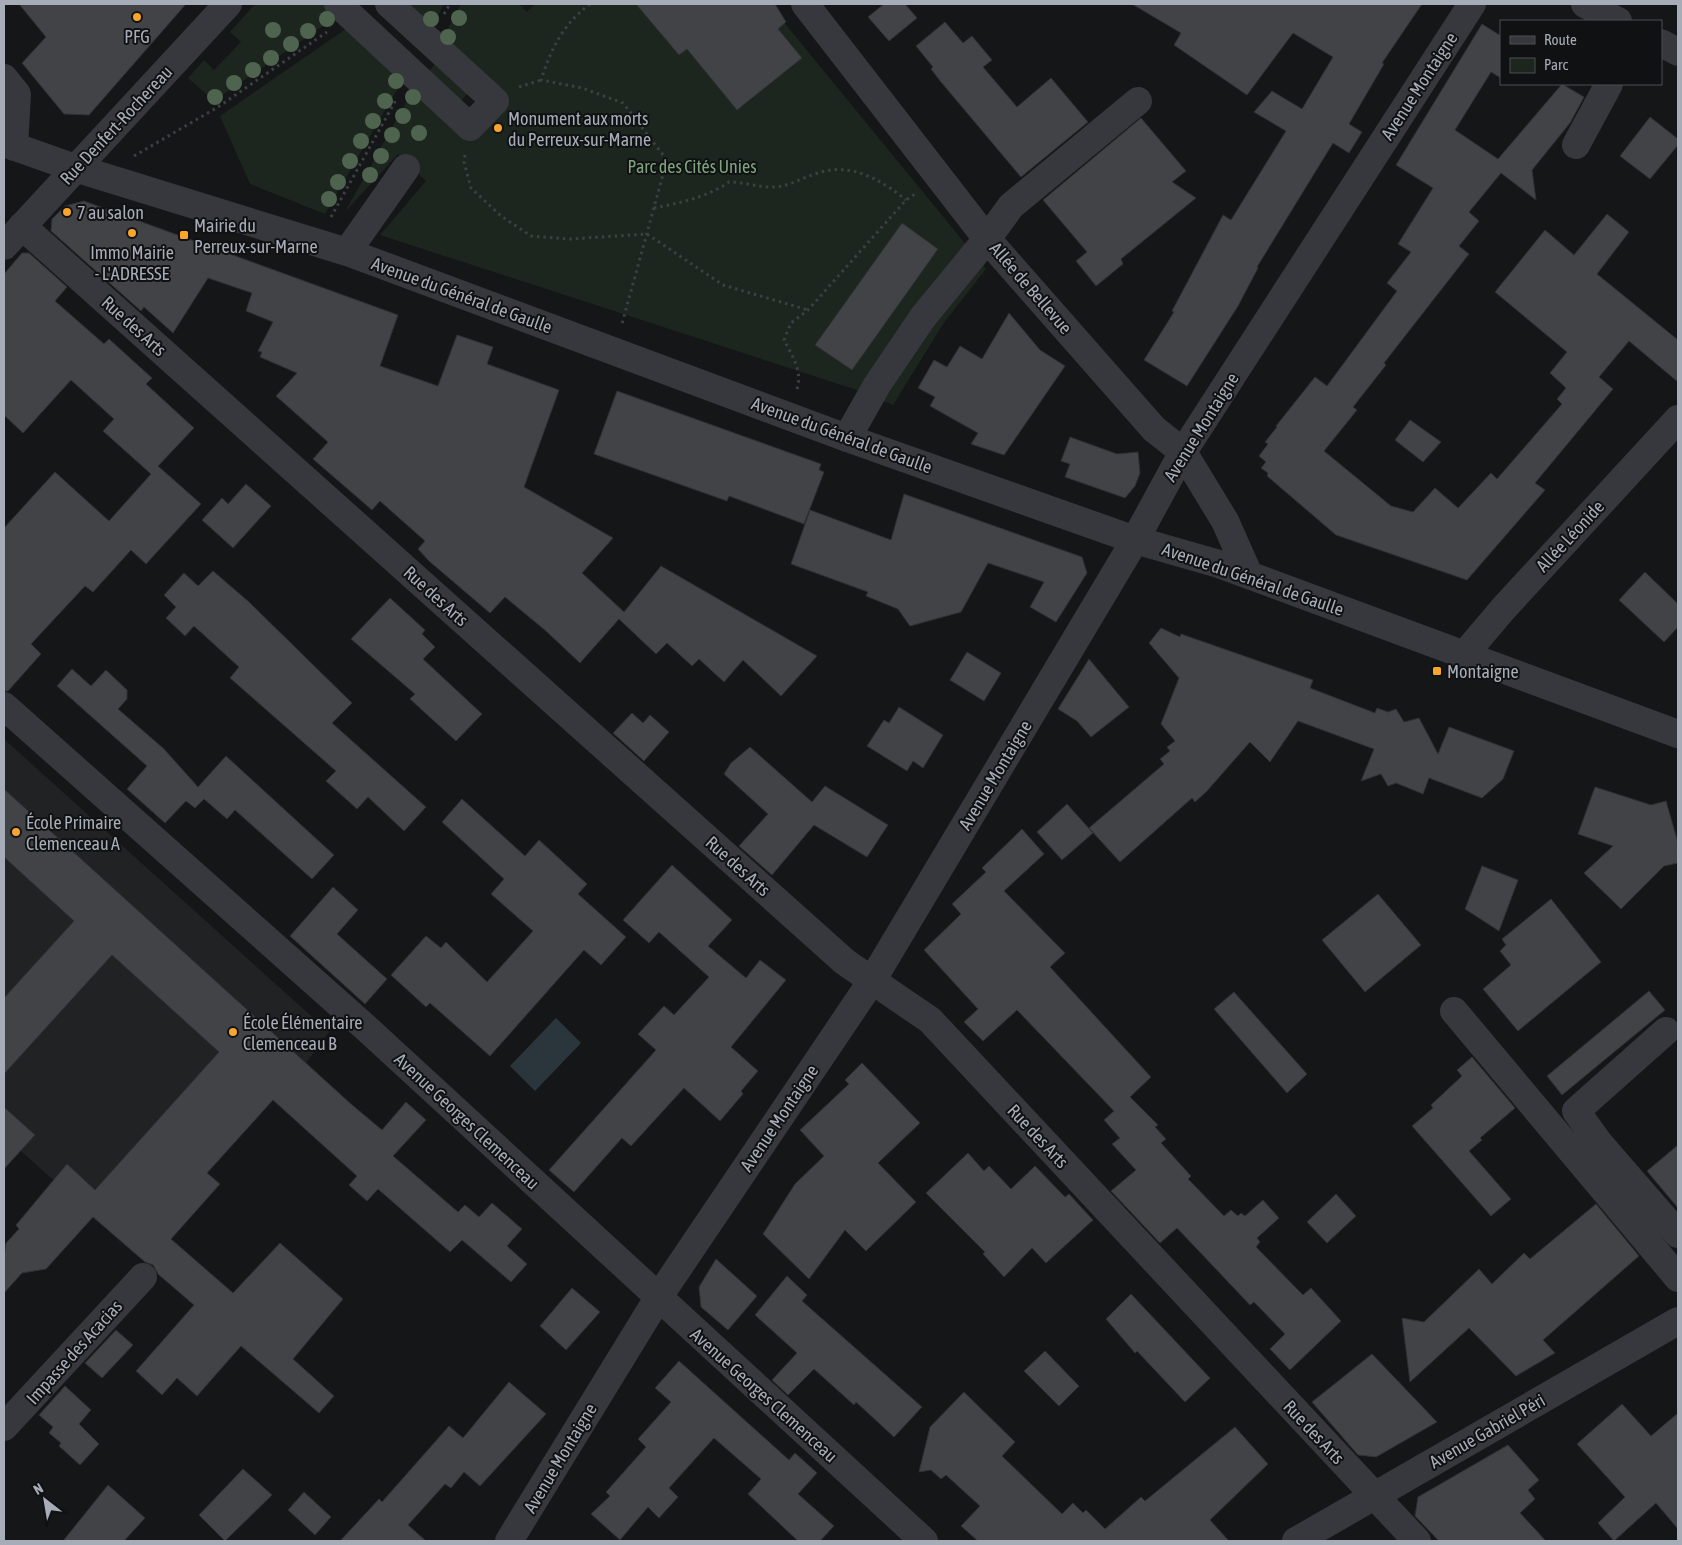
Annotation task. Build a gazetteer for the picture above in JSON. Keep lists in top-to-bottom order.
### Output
{
  "streets": {
    "street": [
      "Avenue Montaigne",
      "Rue Denfert-Rochereau",
      "Allée de Bellevue",
      "Avenue du Général de Gaulle",
      "Rue des Arts",
      "Allée Léonide",
      "Avenue Georges Clemenceau",
      "Impasse des Acacias",
      "Avenue Gabriel Péri"
    ]
  },
  "crossings": [
    ["Avenue Montaigne", "Allée de Bellevue"],
    ["Avenue Montaigne", "Avenue du Général de Gaulle"],
    ["Avenue Montaigne", "Rue des Arts"],
    ["Avenue Montaigne", "Avenue Georges Clemenceau"],
    ["Rue Denfert-Rochereau", "Avenue du Général de Gaulle"],
    ["Rue Denfert-Rochereau", "Rue des Arts"],
    ["Allée de Bellevue", "Avenue du Général de Gaulle"],
    ["Avenue du Général de Gaulle", "Allée Léonide"],
    ["Rue des Arts", "Avenue Gabriel Péri"]
  ],
  "parks": ["Parc des Cités Unies"],
  "places": {
    "other": [
      "PFG",
      "Monument aux morts du Perreux-sur-Marne",
      "7 au salon",
      "Immo Mairie - L'ADRESSE",
      "École Primaire Clemenceau A",
      "École Élémentaire Clemenceau B"
    ],
    "transit": ["Mairie du Perreux-sur-Marne", "Montaigne"]
  },
  "legend": ["Route", "Parc"],
  "north": "top left"
}
